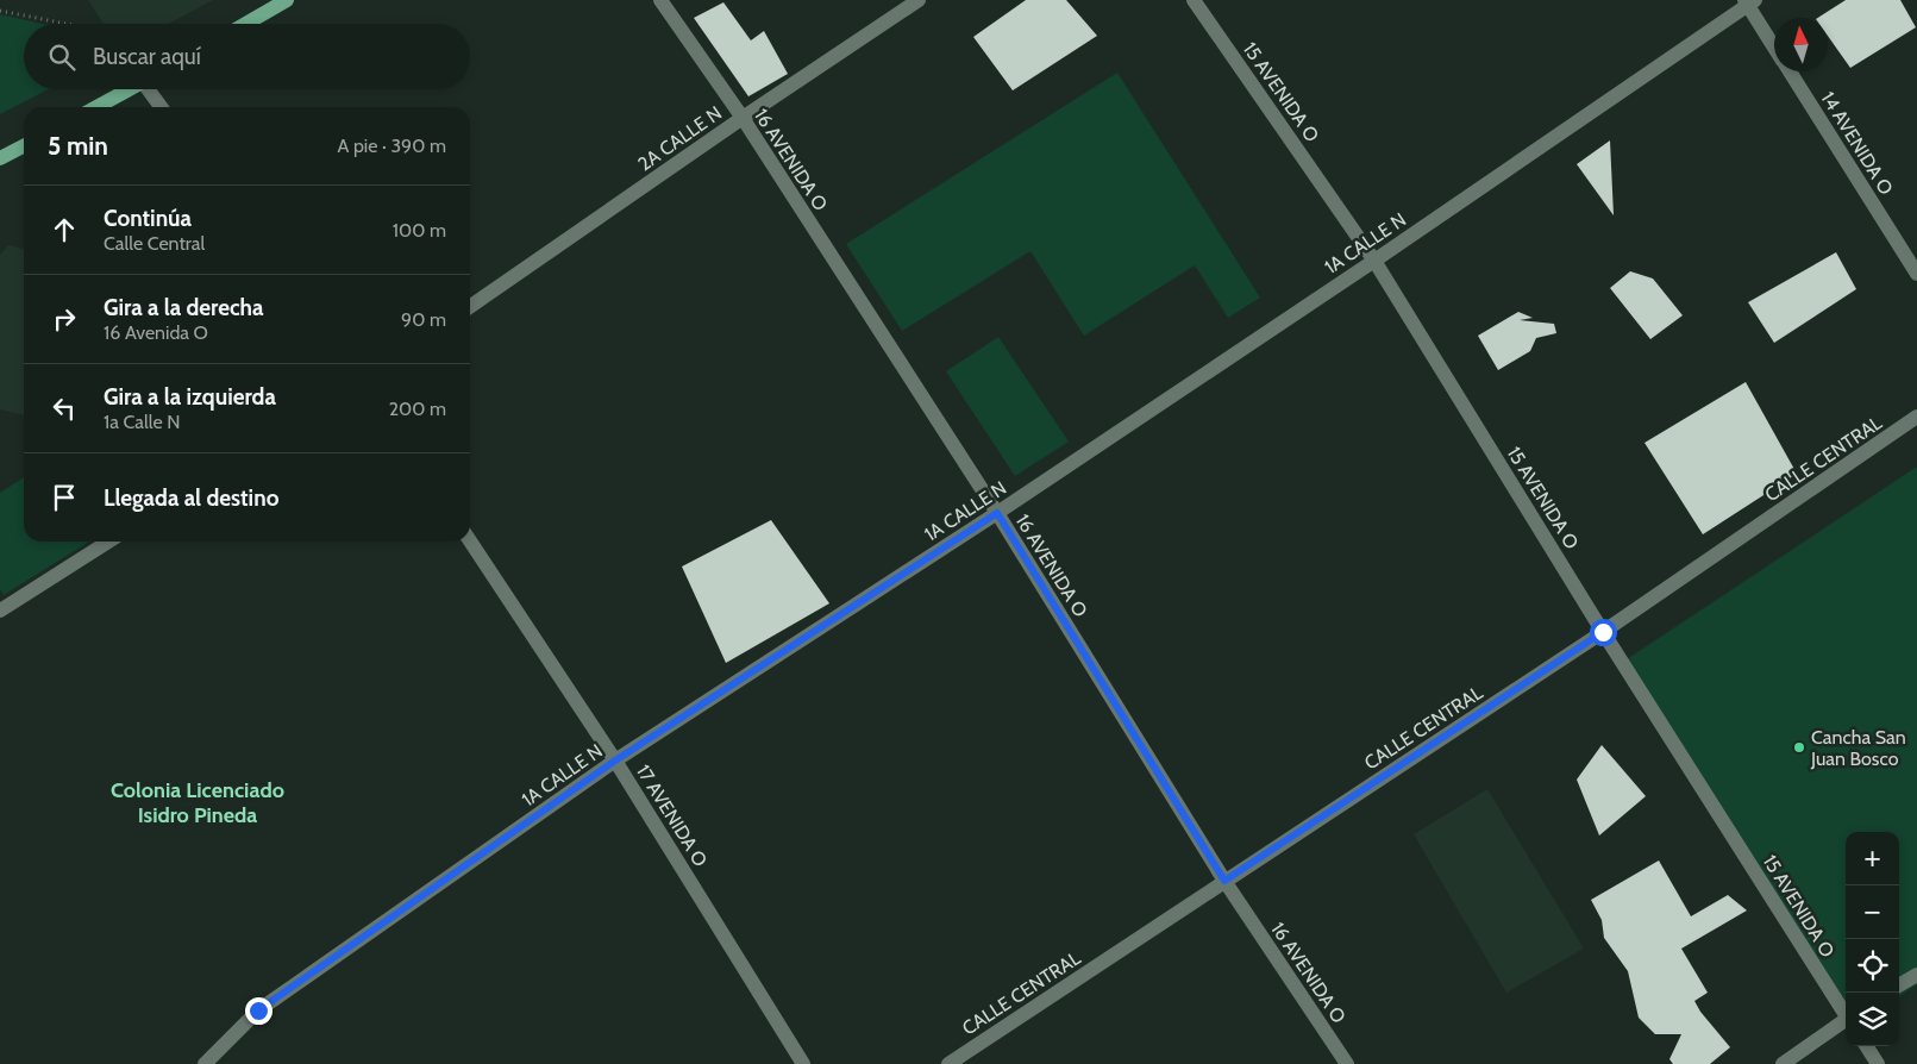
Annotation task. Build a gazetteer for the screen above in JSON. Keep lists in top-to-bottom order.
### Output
{
  "streets": {
    "street": [
      "15 AVENIDA O",
      "2A CALLE N",
      "14 AVENIDA O",
      "16 AVENIDA O",
      "1A CALLE N",
      "CALLE CENTRAL",
      "17 AVENIDA O"
    ]
  },
  "crossings": [
    ["15 AVENIDA O", "1A CALLE N"],
    ["15 AVENIDA O", "CALLE CENTRAL"],
    ["2A CALLE N", "16 AVENIDA O"],
    ["14 AVENIDA O", "1A CALLE N"],
    ["16 AVENIDA O", "1A CALLE N"],
    ["16 AVENIDA O", "CALLE CENTRAL"],
    ["1A CALLE N", "17 AVENIDA O"]
  ],
  "districts": ["Colonia Licenciado Isidro Pineda"],
  "places": ["Cancha San Juan Bosco"],
  "north": "top",
  "page": {
    "search": "Buscar aquí",
    "heading": ["5 min", "A pie · 390 m"],
    "list": [
      ["Continúa", "Calle Central", "100 m"],
      ["Gira a la derecha", "16 Avenida O", "90 m"],
      ["Gira a la izquierda", "1a Calle N", "200 m"],
      "Llegada al destino"
    ],
    "map_buttons": ["+", "−"]
  }
}
